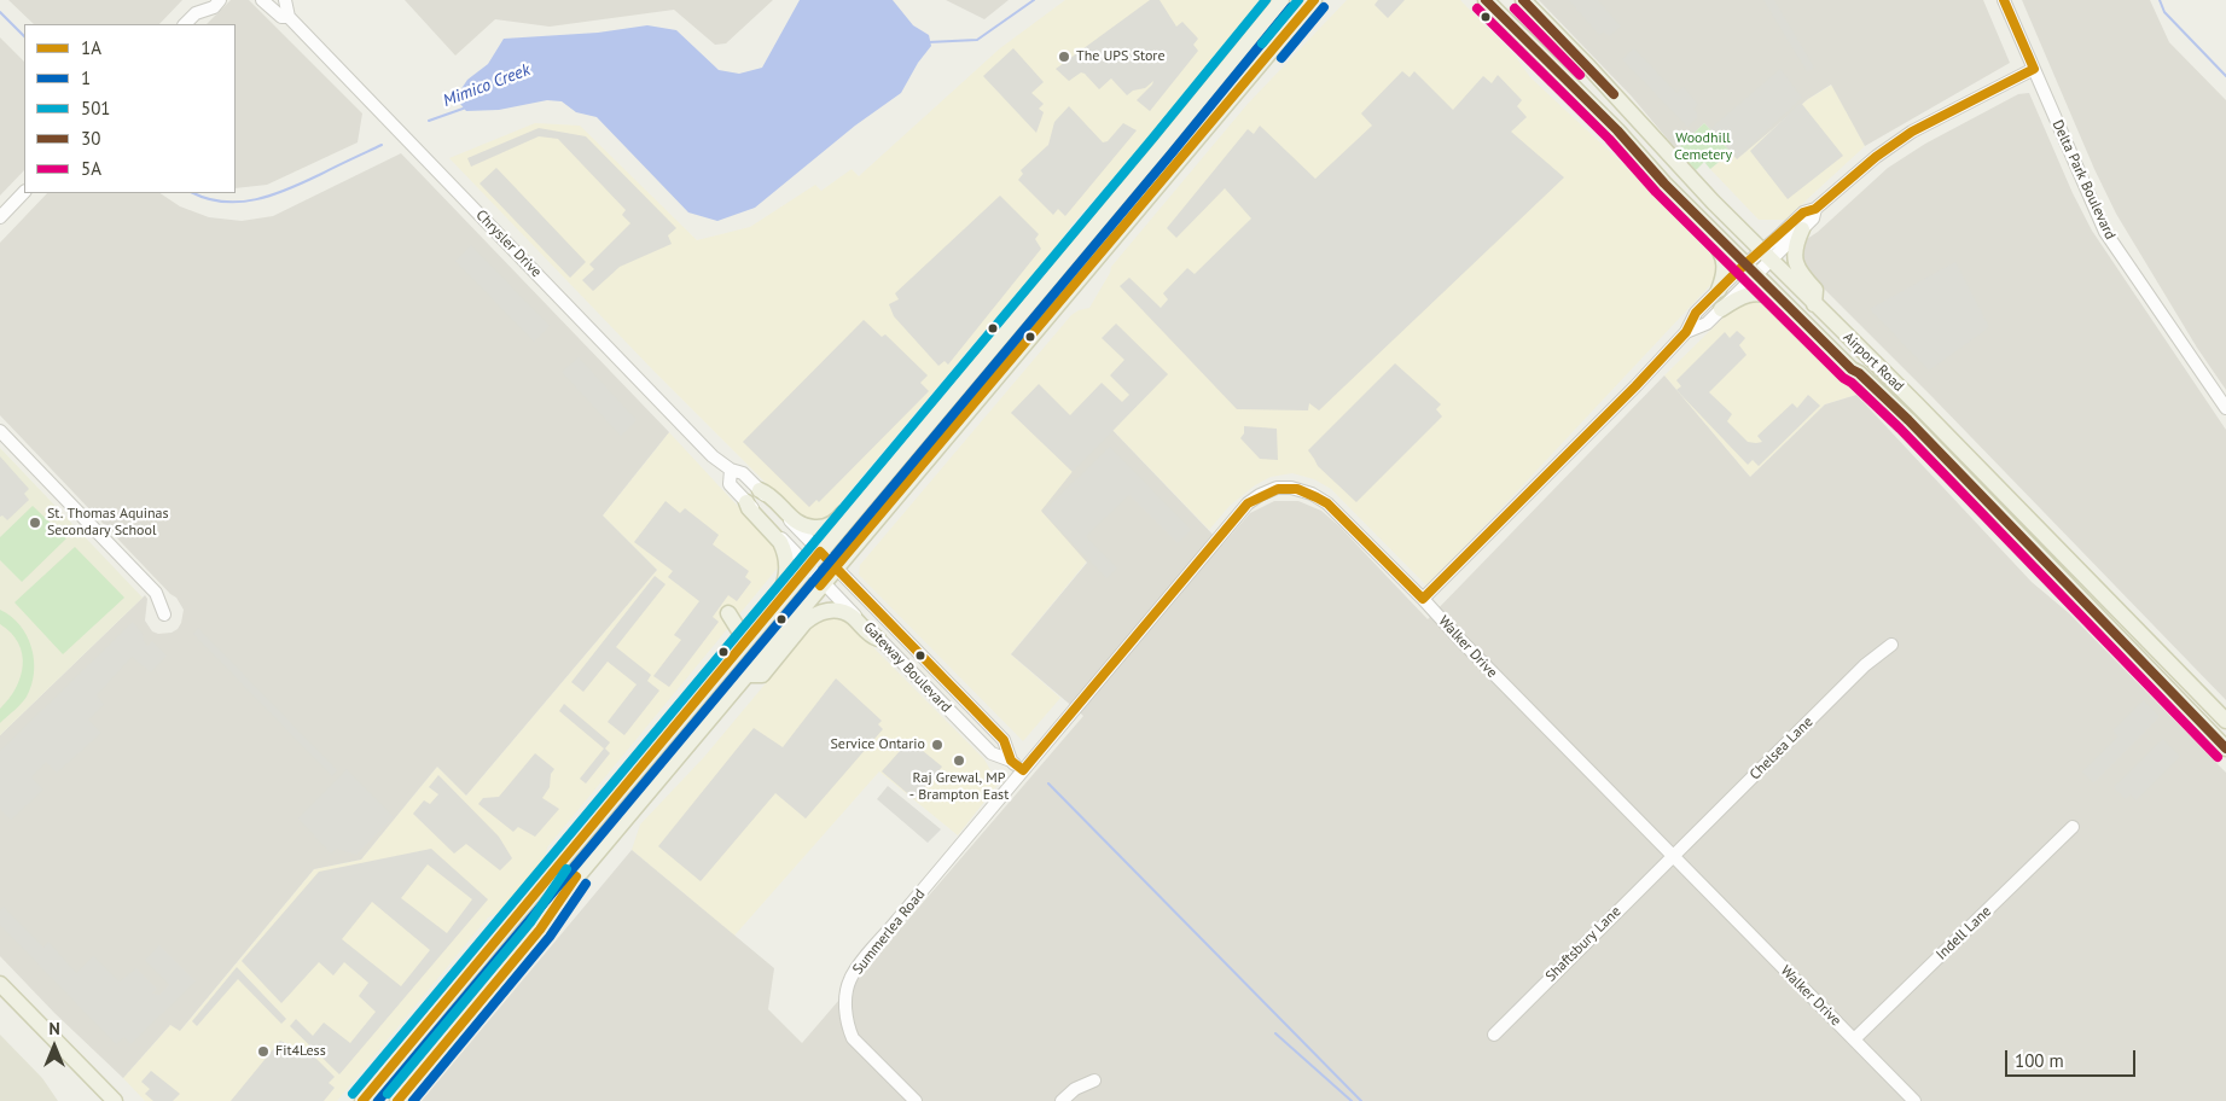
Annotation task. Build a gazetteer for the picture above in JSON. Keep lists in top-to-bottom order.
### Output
{
  "streets": {
    "main road": ["Airport Road"],
    "street": [
      "Delta Park Boulevard",
      "Chrysler Drive",
      "Walker Drive",
      "Gateway Boulevard",
      "Chelsea Lane",
      "Summerlea Road",
      "Indell Lane",
      "Shaftsbury Lane"
    ]
  },
  "crossings": [
    ["Chrysler Drive", "Gateway Boulevard"],
    ["Walker Drive", "Gateway Boulevard"],
    ["Walker Drive", "Chelsea Lane"],
    ["Walker Drive", "Summerlea Road"],
    ["Walker Drive", "Indell Lane"],
    ["Walker Drive", "Shaftsbury Lane"],
    ["Gateway Boulevard", "Summerlea Road"],
    ["Chelsea Lane", "Shaftsbury Lane"]
  ],
  "water": ["Mimico Creek"],
  "parks": ["Woodhill Cemetery"],
  "places": [
    "The UPS Store",
    "St. Thomas Aquinas Secondary School",
    "Service Ontario",
    "Raj Grewal, MP - Brampton East",
    "Fit4Less"
  ],
  "lines": [
    "transit line 1A",
    "transit line 501",
    "transit line 30",
    "transit line 1",
    "transit line 5A"
  ],
  "legend": [
    "1A",
    "1",
    "501",
    "30",
    "5A"
  ],
  "scale_bar": "100 m",
  "north": "top"
}
